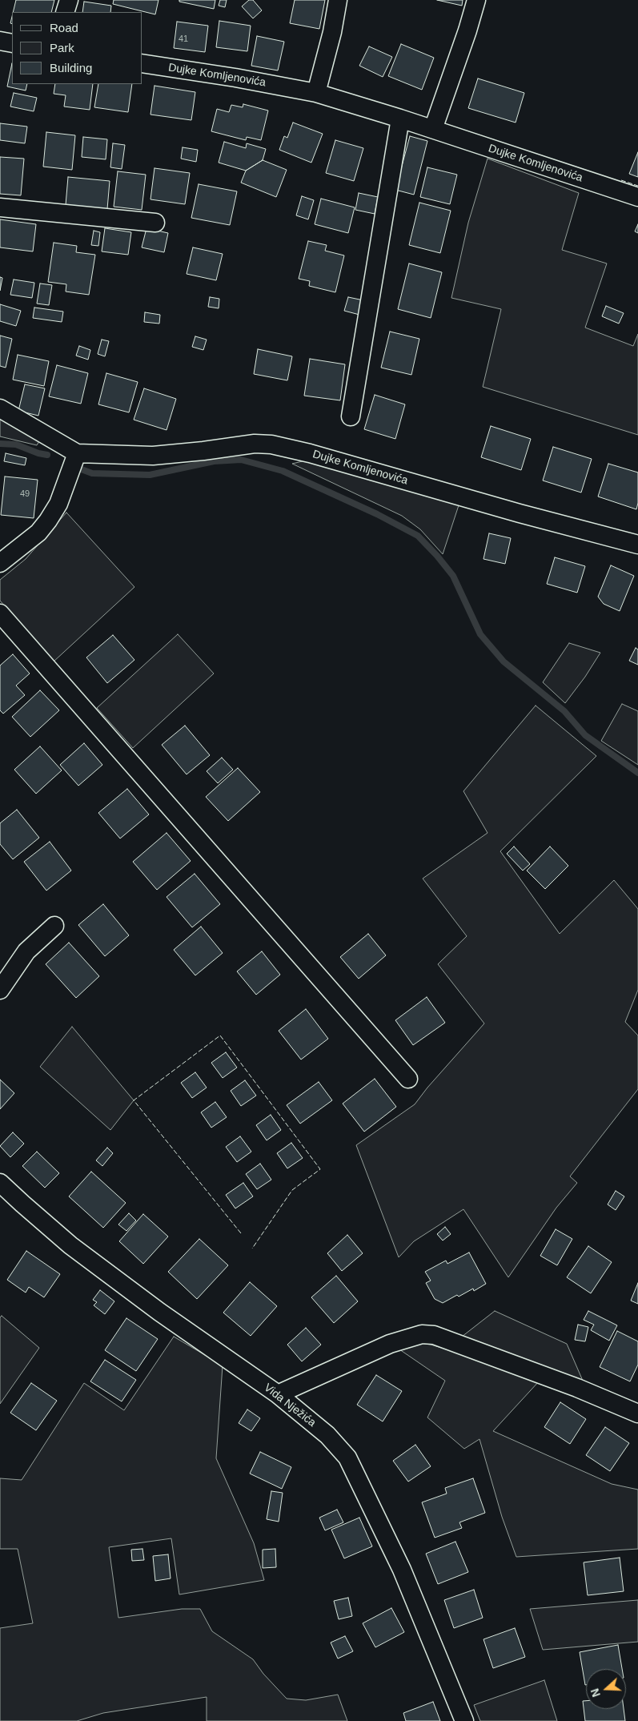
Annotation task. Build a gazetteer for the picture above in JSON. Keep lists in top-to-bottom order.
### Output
{
  "streets": {
    "street": ["Dujke Komljenovića", "Vida Nježića"]
  },
  "house_numbers": ["41", "49"],
  "legend": ["Road", "Park", "Building"],
  "north": "left"
}
